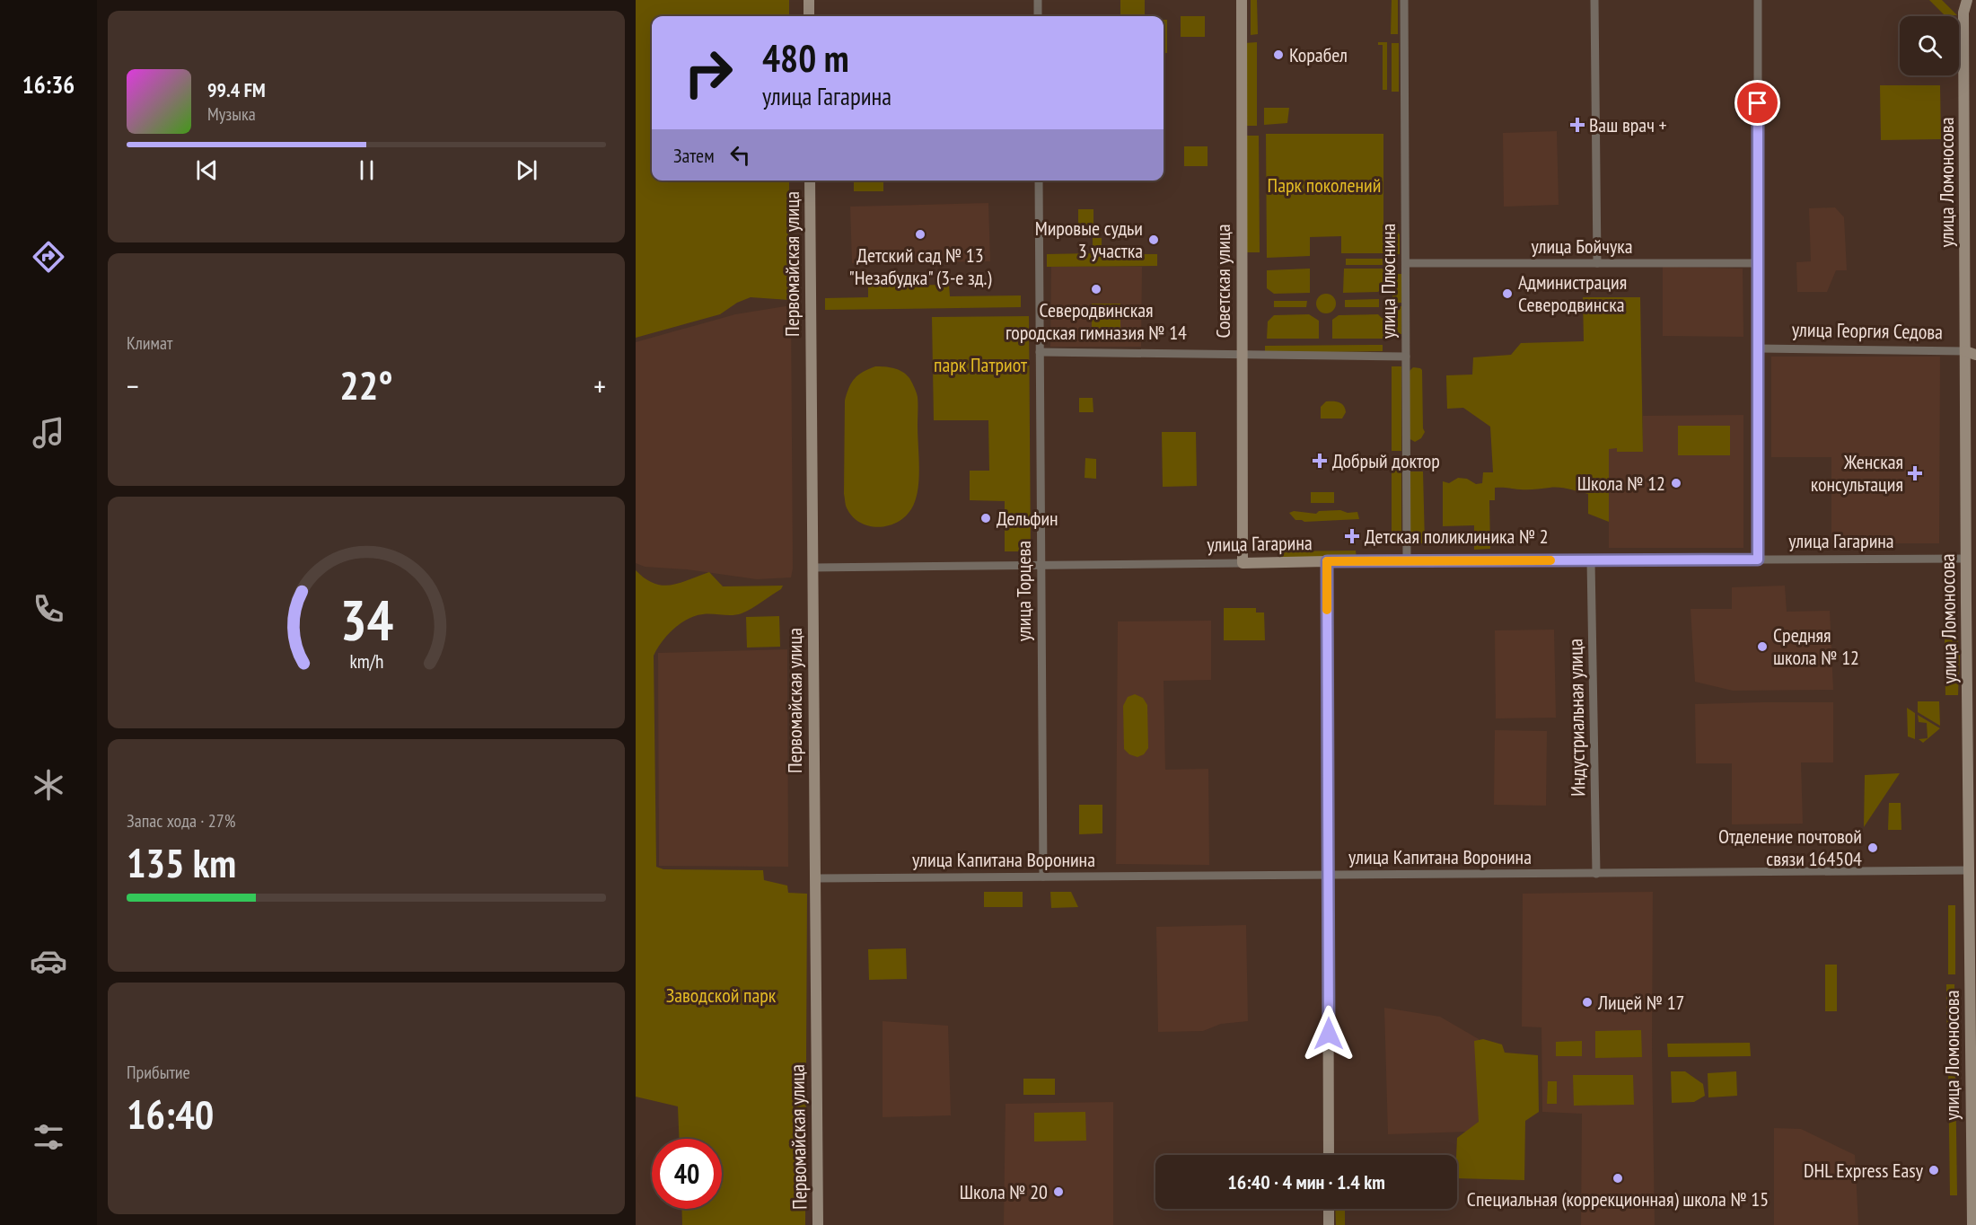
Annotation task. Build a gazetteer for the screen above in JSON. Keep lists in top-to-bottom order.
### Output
{
  "streets": {
    "street": [
      "улица Ломоносова",
      "улица Бойчука",
      "Первомайская улица",
      "Советская улица",
      "улица Плюснина",
      "улица Георгия Седова",
      "улица Гагарина",
      "улица Торцева",
      "Индустриальная улица",
      "улица Капитана Воронина"
    ]
  },
  "crossings": [
    ["улица Ломоносова", "улица Георгия Седова"],
    ["улица Ломоносова", "улица Гагарина"],
    ["улица Ломоносова", "улица Капитана Воронина"],
    ["улица Бойчука", "улица Плюснина"],
    ["Первомайская улица", "улица Гагарина"],
    ["Первомайская улица", "улица Капитана Воронина"],
    ["Советская улица", "улица Гагарина"],
    ["улица Плюснина", "улица Гагарина"],
    ["улица Гагарина", "улица Торцева"],
    ["улица Гагарина", "Индустриальная улица"],
    ["улица Торцева", "улица Капитана Воронина"],
    ["Индустриальная улица", "улица Капитана Воронина"]
  ],
  "parks": ["Парк поколений", "парк Патриот", "Заводской парк"],
  "places": {
    "other": [
      "Корабел",
      "Детский сад № 13 \"Незабудка\" (3-е зд.)",
      "Мировые судьи 3 участка",
      "Северодвинская городская гимназия № 14",
      "Администрация Северодвинска",
      "Школа № 12",
      "Дельфин",
      "Средняя школа № 12",
      "Отделение почтовой связи 164504",
      "Лицей № 17",
      "DHL Express Easy",
      "Специальная (коррекционная) школа № 15",
      "Школа № 20"
    ],
    "health": [
      "Ваш врач +",
      "Добрый доктор",
      "Женская консультация",
      "Детская поликлиника № 2"
    ]
  },
  "page": {
    "tabs": "16:36",
    "turn": ["480 m", "улица Гагарина"],
    "song": ["99.4 FM", "Музыка"],
    "then": "Затем",
    "tile": [
      "Климат",
      ["Запас хода · 27%", "135 km"],
      ["Прибытие", "16:40"]
    ],
    "heat": ["−", "22°", "+"],
    "limit": "40",
    "trip": "16:40 · 4 мин · 1.4 km",
    "gauge": ["34", "km/h"]
  }
}
